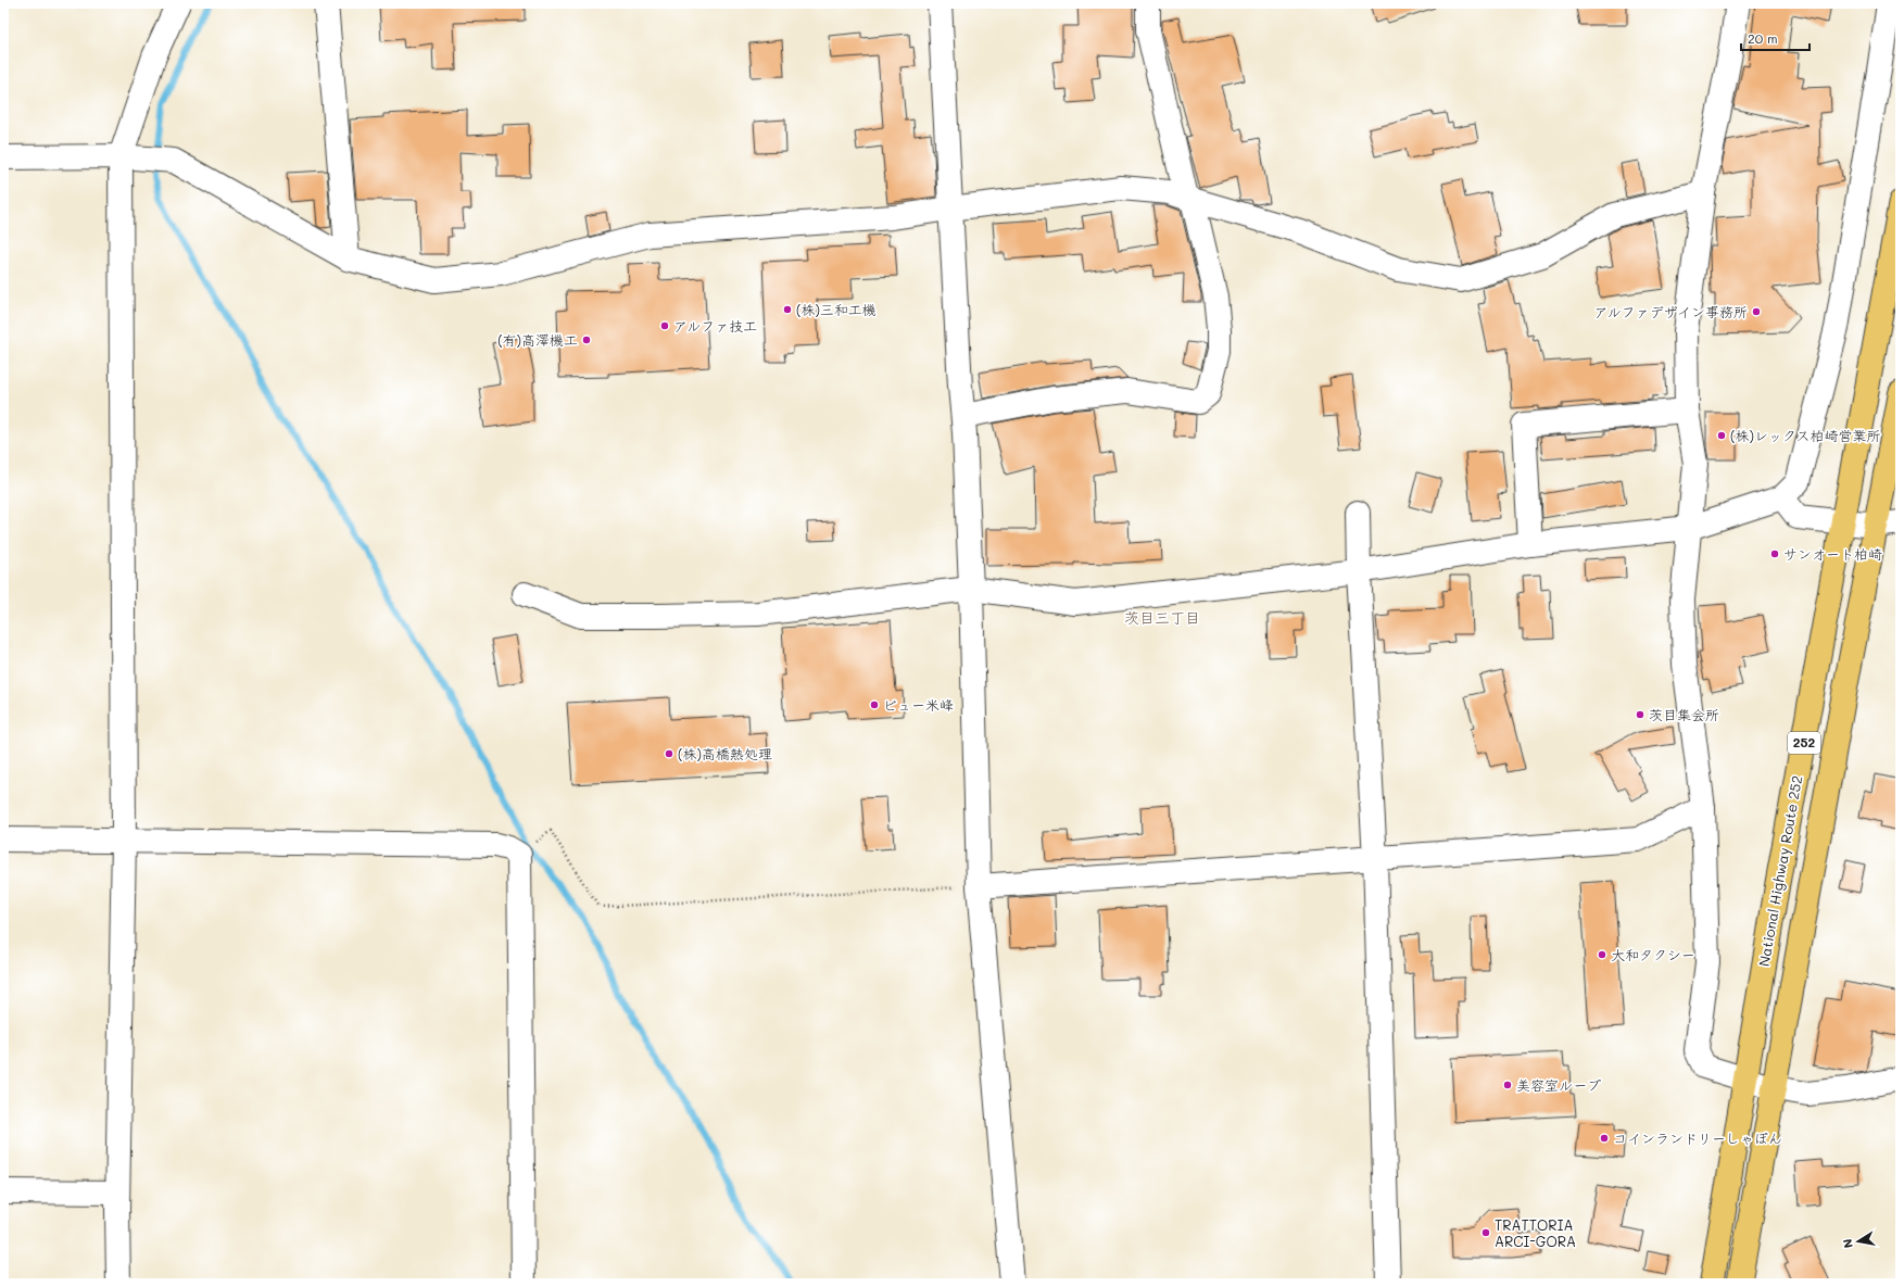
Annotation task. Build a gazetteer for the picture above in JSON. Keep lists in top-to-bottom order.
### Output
{
  "streets": {
    "highway": ["252", "National Highway Route 252"]
  },
  "districts": ["茨目三丁目"],
  "places": [
    "(株)三和工機",
    "アルファデザイン事務所",
    "アルファ技工",
    "(有)高澤機工",
    "(株)レックス柏崎営業所",
    "サンオート柏崎",
    "ビュー米峰",
    "茨目集会所",
    "(株)高橋熱処理",
    "大和タクシー",
    "美容室ループ",
    "コインランドリーしゃぼん",
    "TRATTORIA ARCI-GORA"
  ],
  "scale_bar": "20 m",
  "north": "left"
}
